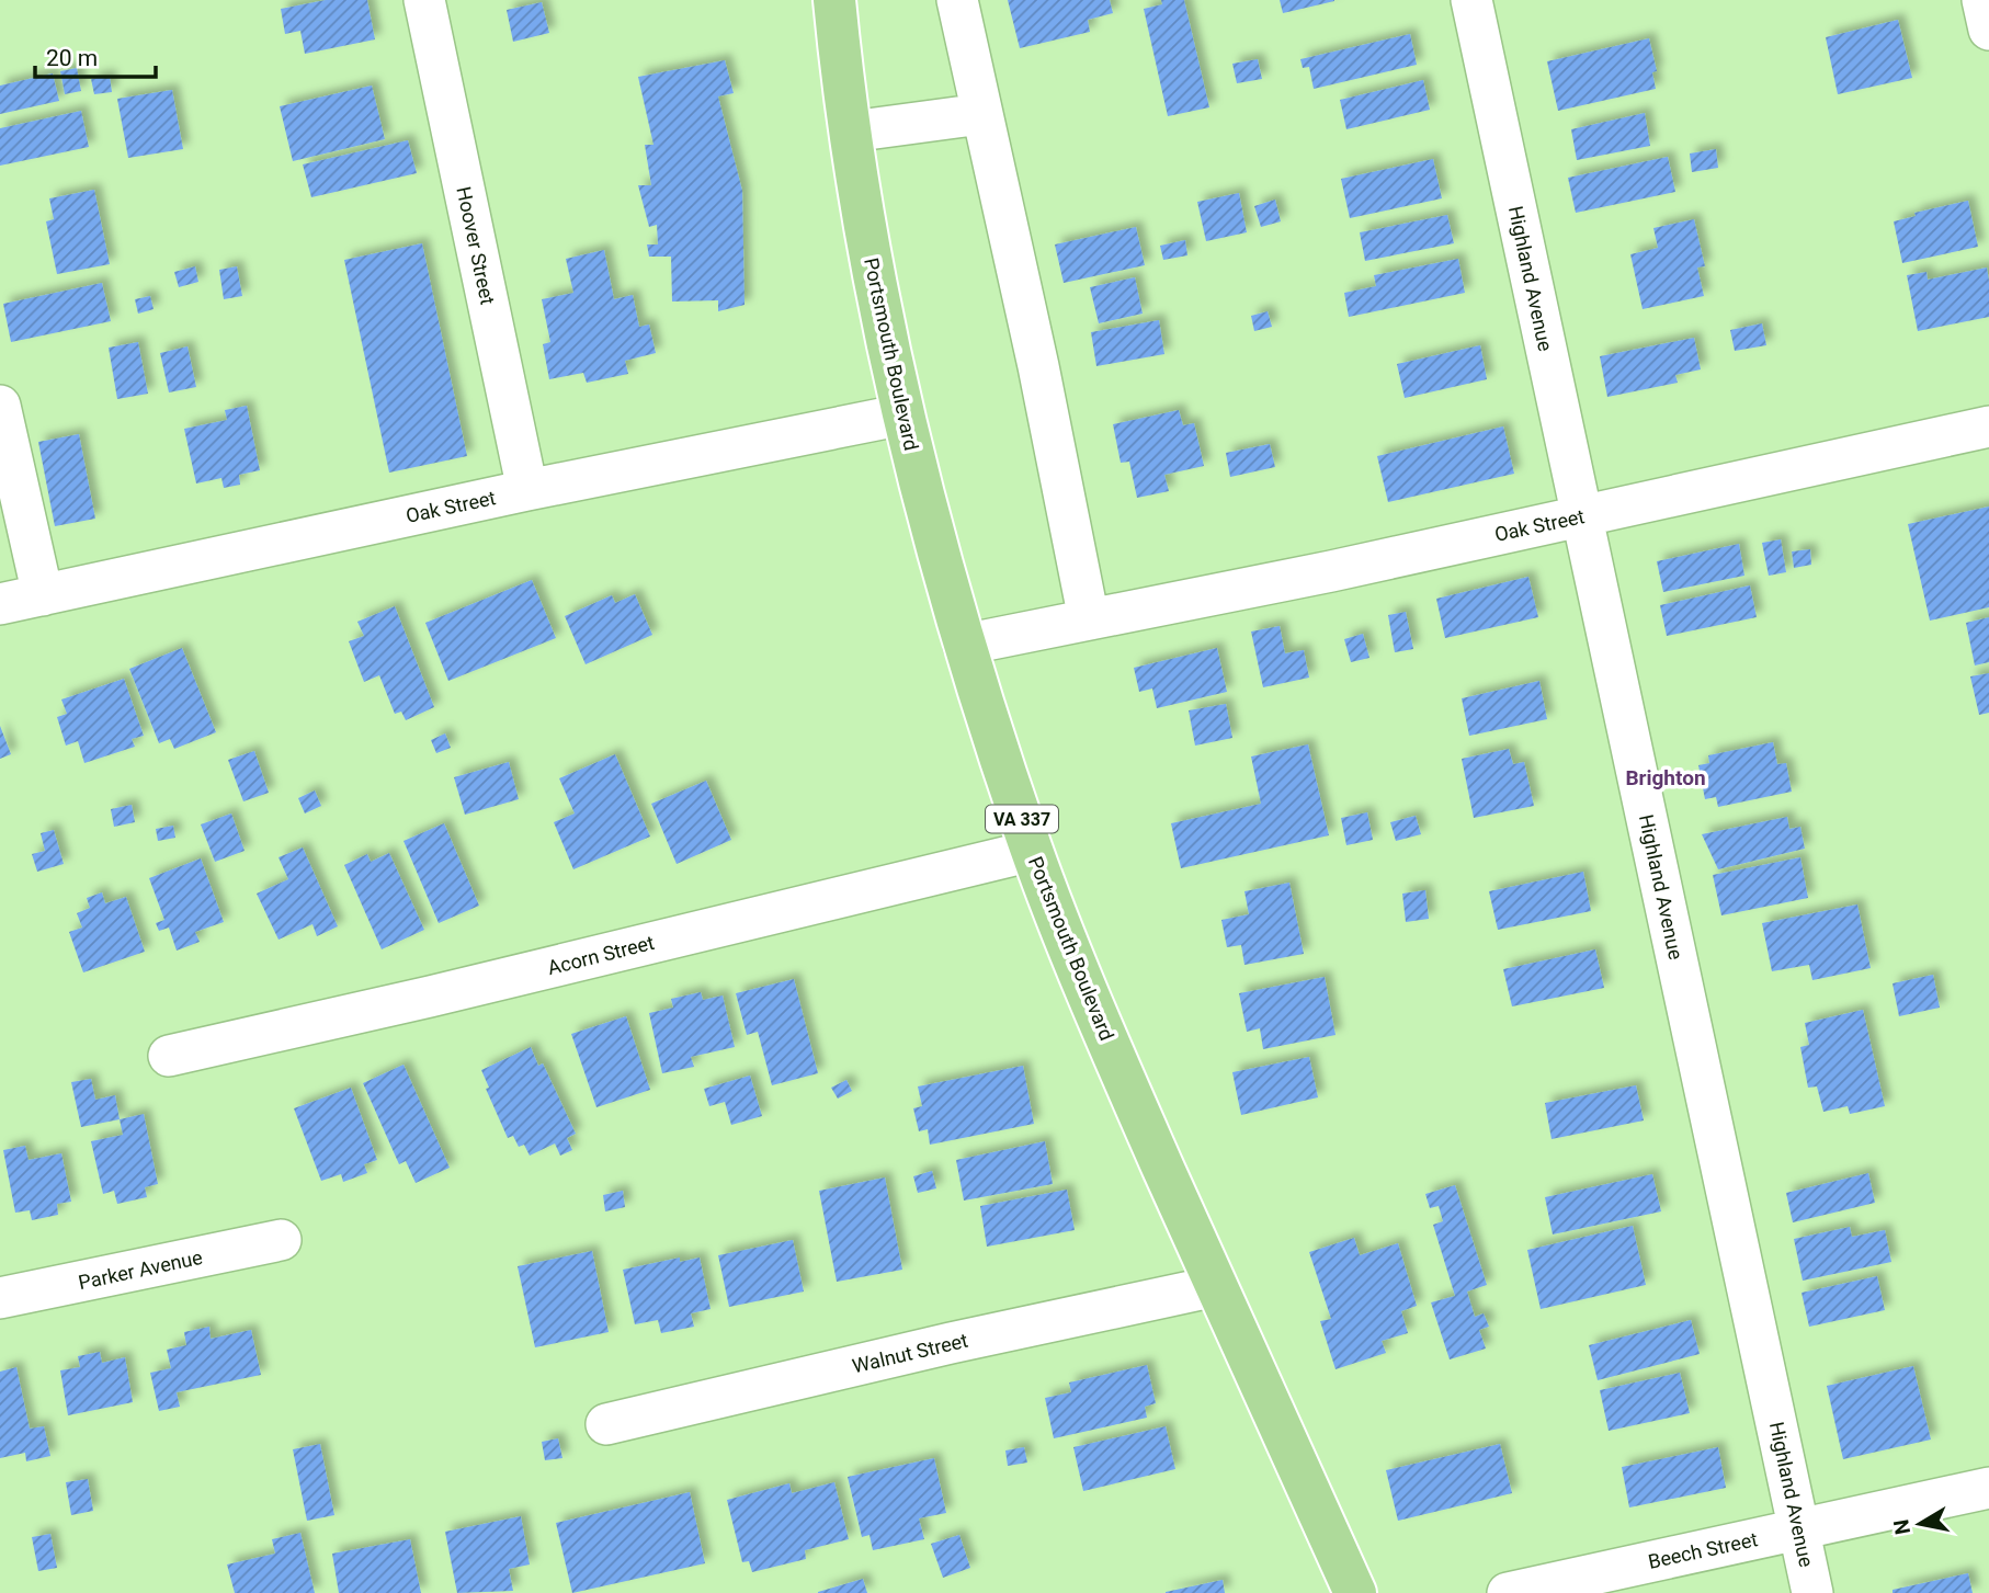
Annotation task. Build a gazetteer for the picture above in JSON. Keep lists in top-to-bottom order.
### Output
{
  "streets": {
    "main road": ["Portsmouth Boulevard", "VA 337"],
    "street": [
      "Hoover Street",
      "Highland Avenue",
      "Oak Street",
      "Acorn Street",
      "Parker Avenue",
      "Walnut Street",
      "Beech Street"
    ]
  },
  "crossings": [
    ["Hoover Street", "Oak Street"],
    ["Highland Avenue", "Oak Street"],
    ["Highland Avenue", "Beech Street"],
    ["Portsmouth Boulevard", "Oak Street"],
    ["Portsmouth Boulevard", "Acorn Street"],
    ["Portsmouth Boulevard", "Walnut Street"]
  ],
  "districts": ["Brighton"],
  "scale_bar": "20 m",
  "north": "left"
}
